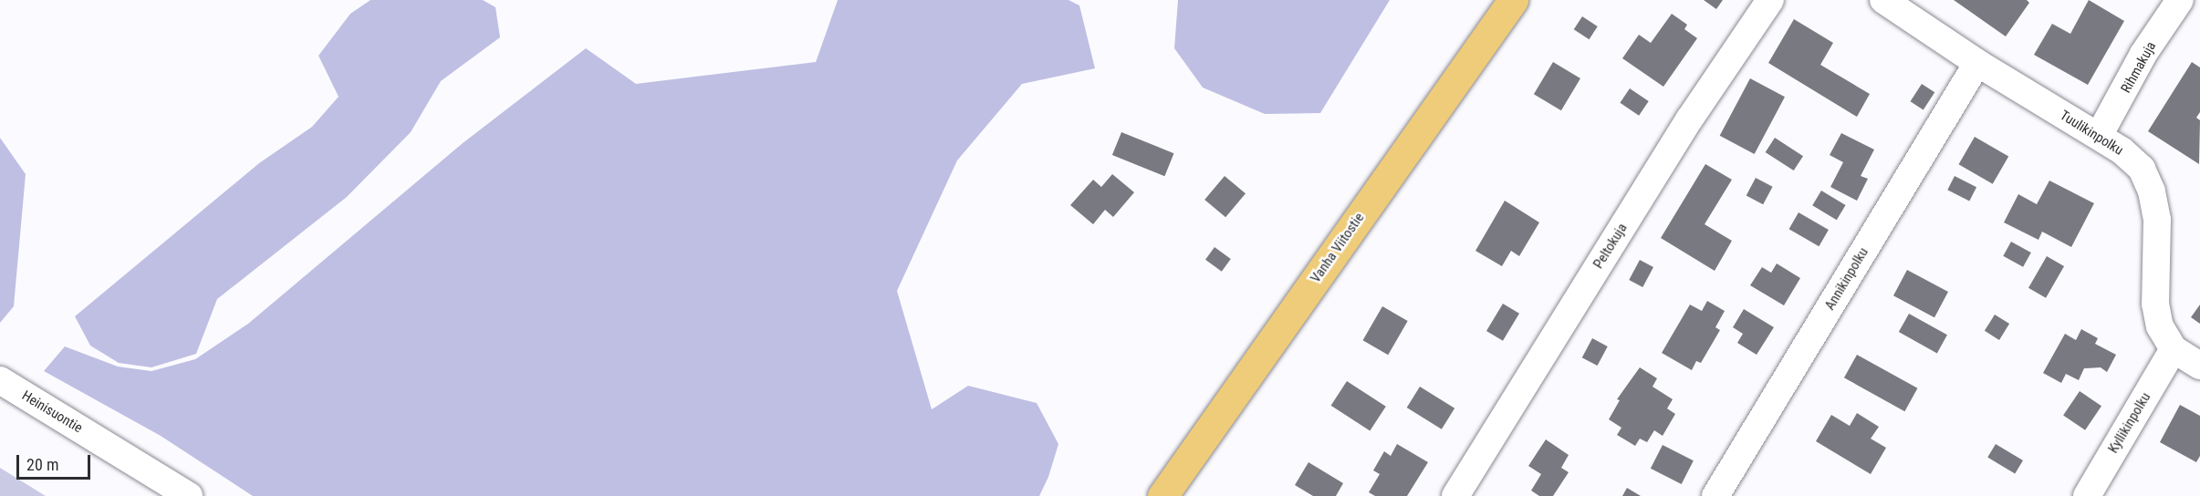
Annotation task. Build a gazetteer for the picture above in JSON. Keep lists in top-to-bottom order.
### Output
{
  "streets": {
    "main road": ["Vanha Viitostie"],
    "street": [
      "Rihmakuja",
      "Tuulikinpolku",
      "Peltokuja",
      "Annikinpolku",
      "Heinisuontie",
      "Kyllikinpolku"
    ]
  },
  "crossings": [
    ["Rihmakuja", "Tuulikinpolku"],
    ["Tuulikinpolku", "Annikinpolku"],
    ["Tuulikinpolku", "Kyllikinpolku"]
  ],
  "scale_bar": "20 m"
}
